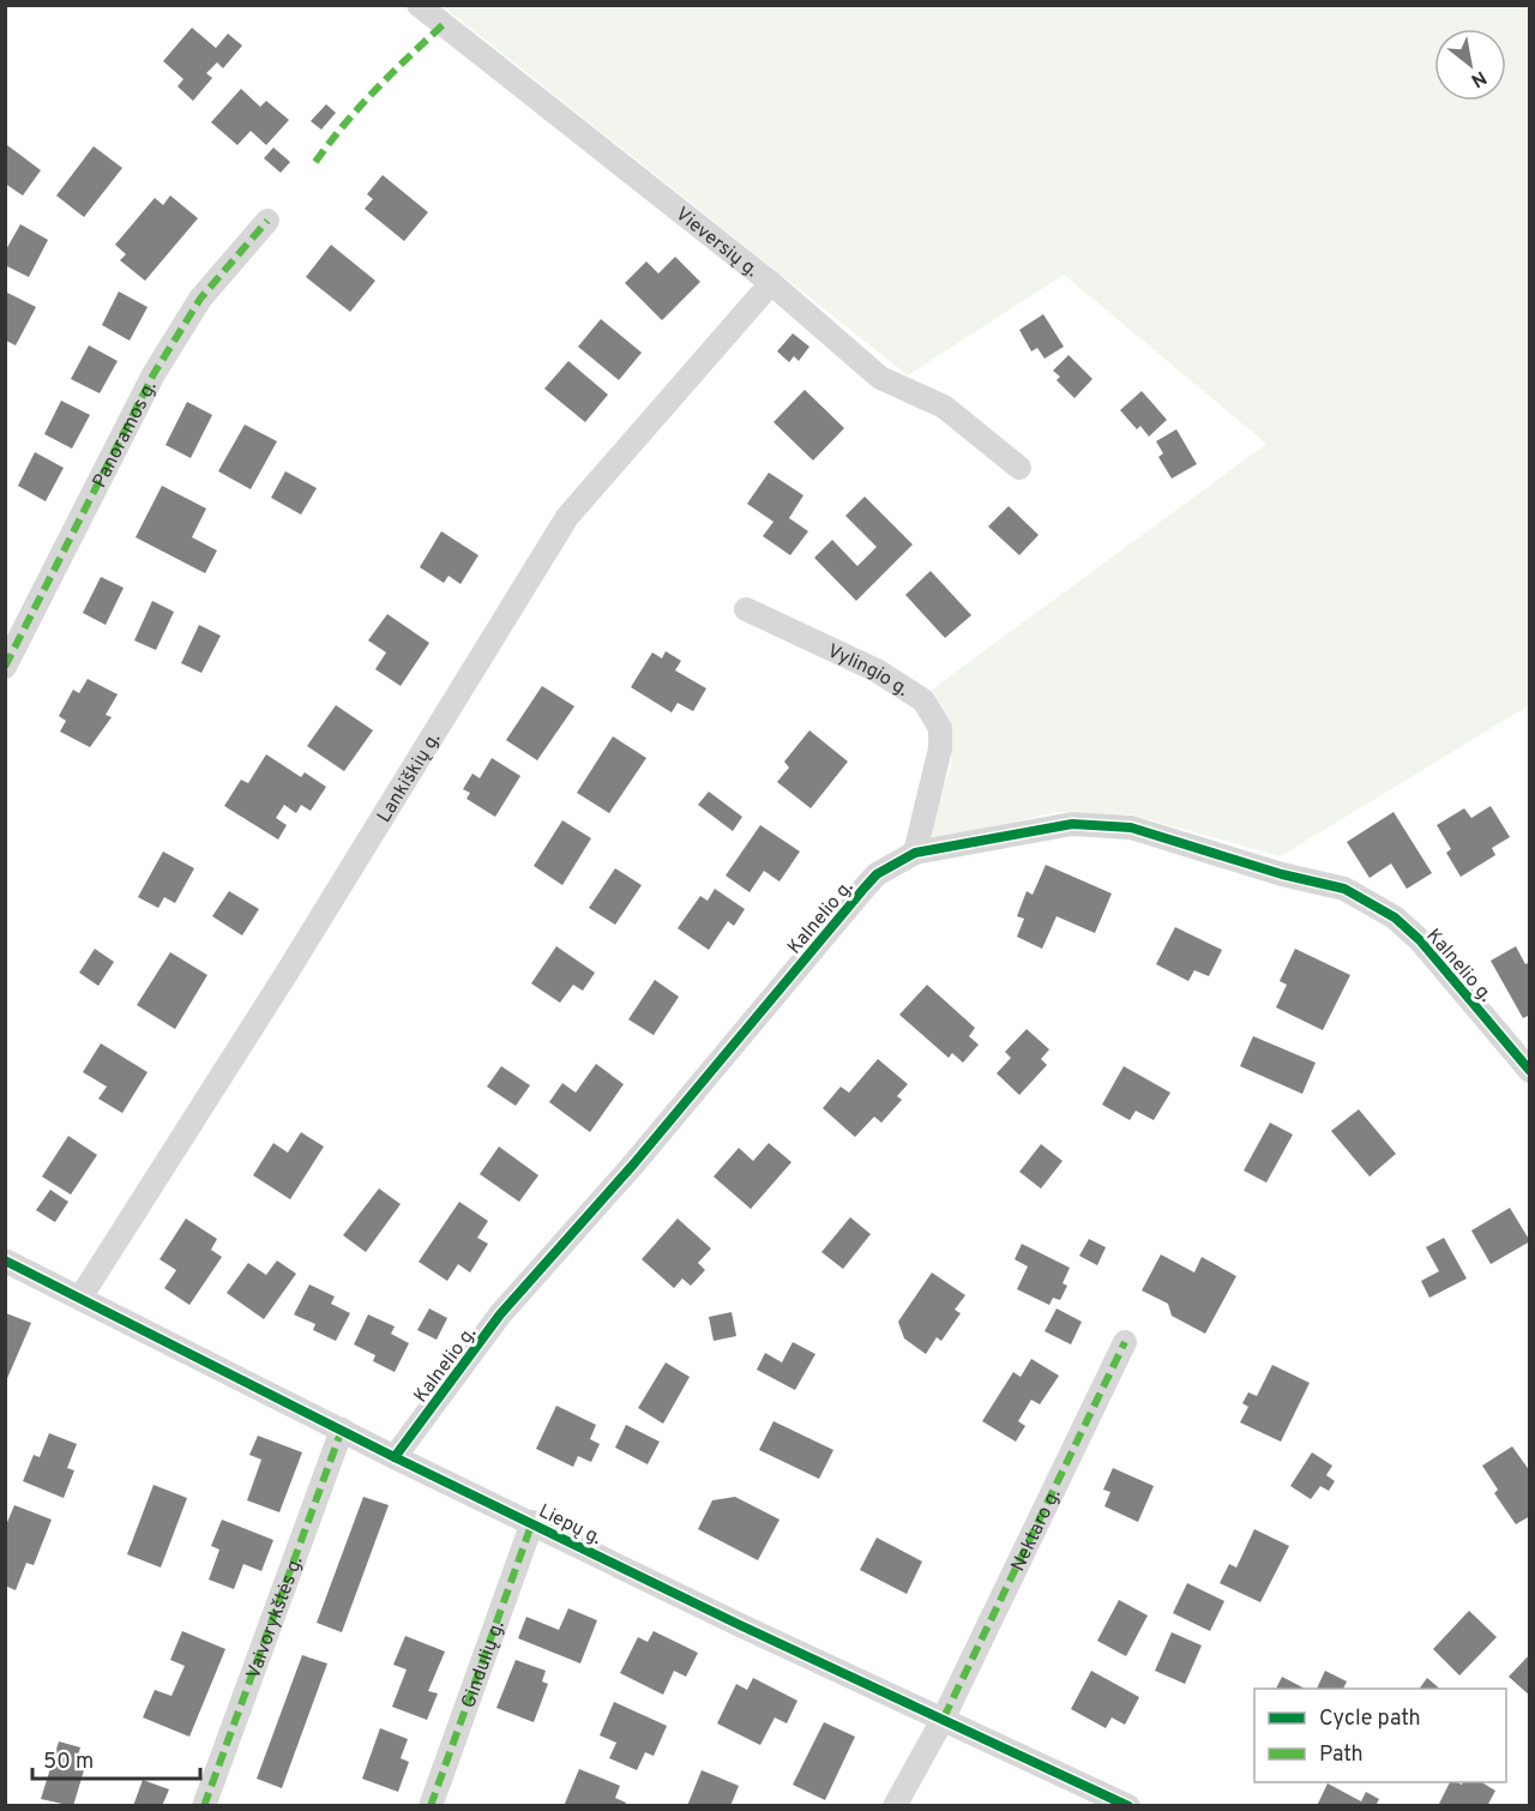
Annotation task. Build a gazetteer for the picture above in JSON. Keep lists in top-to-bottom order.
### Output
{
  "streets": {
    "street": [
      "Vieversių g.",
      "Panoramos g.",
      "Vylingio g.",
      "Lankiškių g.",
      "Kalnelio g.",
      "Liepų g.",
      "Nektaro g.",
      "Vaivorykštės g.",
      "Gindulių g."
    ]
  },
  "crossings": [
    ["Vieversių g.", "Lankiškių g."],
    ["Vylingio g.", "Kalnelio g."],
    ["Lankiškių g.", "Liepų g."],
    ["Kalnelio g.", "Liepų g."],
    ["Liepų g.", "Nektaro g."],
    ["Liepų g.", "Vaivorykštės g."],
    ["Liepų g.", "Gindulių g."]
  ],
  "legend": ["Cycle path", "Path"],
  "scale_bar": "50 m",
  "north": "bottom right"
}
